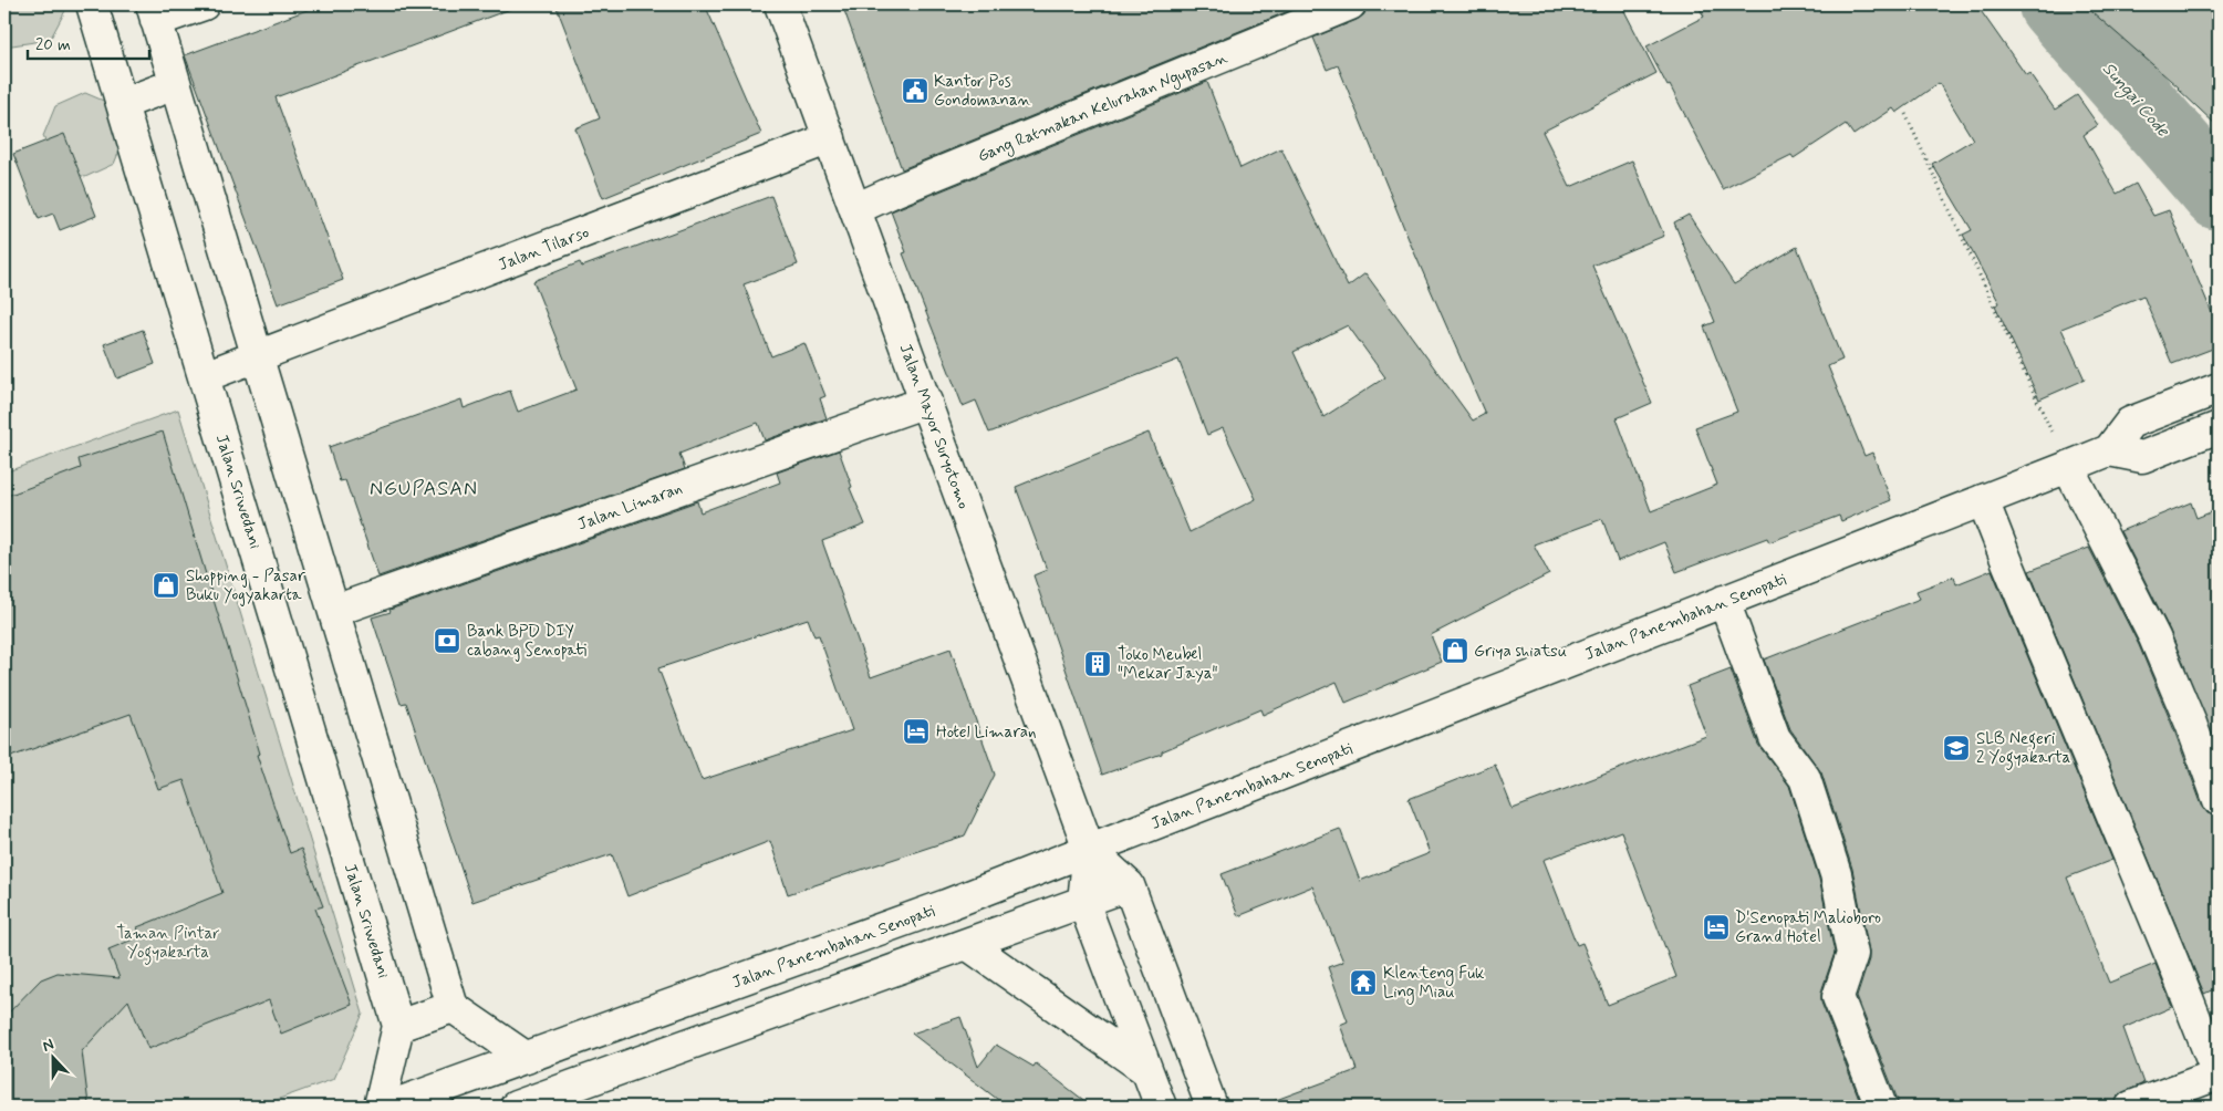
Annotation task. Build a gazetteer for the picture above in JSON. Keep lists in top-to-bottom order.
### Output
{
  "streets": {
    "street": [
      "Gang Ratmakan Kelurahan Ngupasan",
      "Jalan Tilarso",
      "Jalan Mayor Suryotomo",
      "Jalan Sriwedani",
      "Jalan Limaran",
      "Jalan Panembahan Senopati"
    ]
  },
  "crossings": [
    ["Gang Ratmakan Kelurahan Ngupasan", "Jalan Mayor Suryotomo"],
    ["Jalan Tilarso", "Jalan Mayor Suryotomo"],
    ["Jalan Tilarso", "Jalan Sriwedani"],
    ["Jalan Mayor Suryotomo", "Jalan Limaran"],
    ["Jalan Mayor Suryotomo", "Jalan Panembahan Senopati"]
  ],
  "districts": ["NGUPASAN"],
  "water": ["Sungai Code"],
  "parks": ["Taman Pintar Yogyakarta"],
  "places": {
    "public building": ["Kantor Pos Gondomanan"],
    "shop": ["Shopping - Pasar Buku Yogyakarta", "Griya shiatsu"],
    "bank": ["Bank BPD DIY cabang Senopati"],
    "building": ["Toko Meubel \"Mekar Jaya\""],
    "hotel": ["Hotel Limaran", "D'Senopati Malioboro Grand Hotel"],
    "school or university": ["SLB Negeri 2 Yogyakarta"],
    "temple": ["Klenteng Fuk Ling Miau"]
  },
  "scale_bar": "20 m",
  "north": "top"
}
